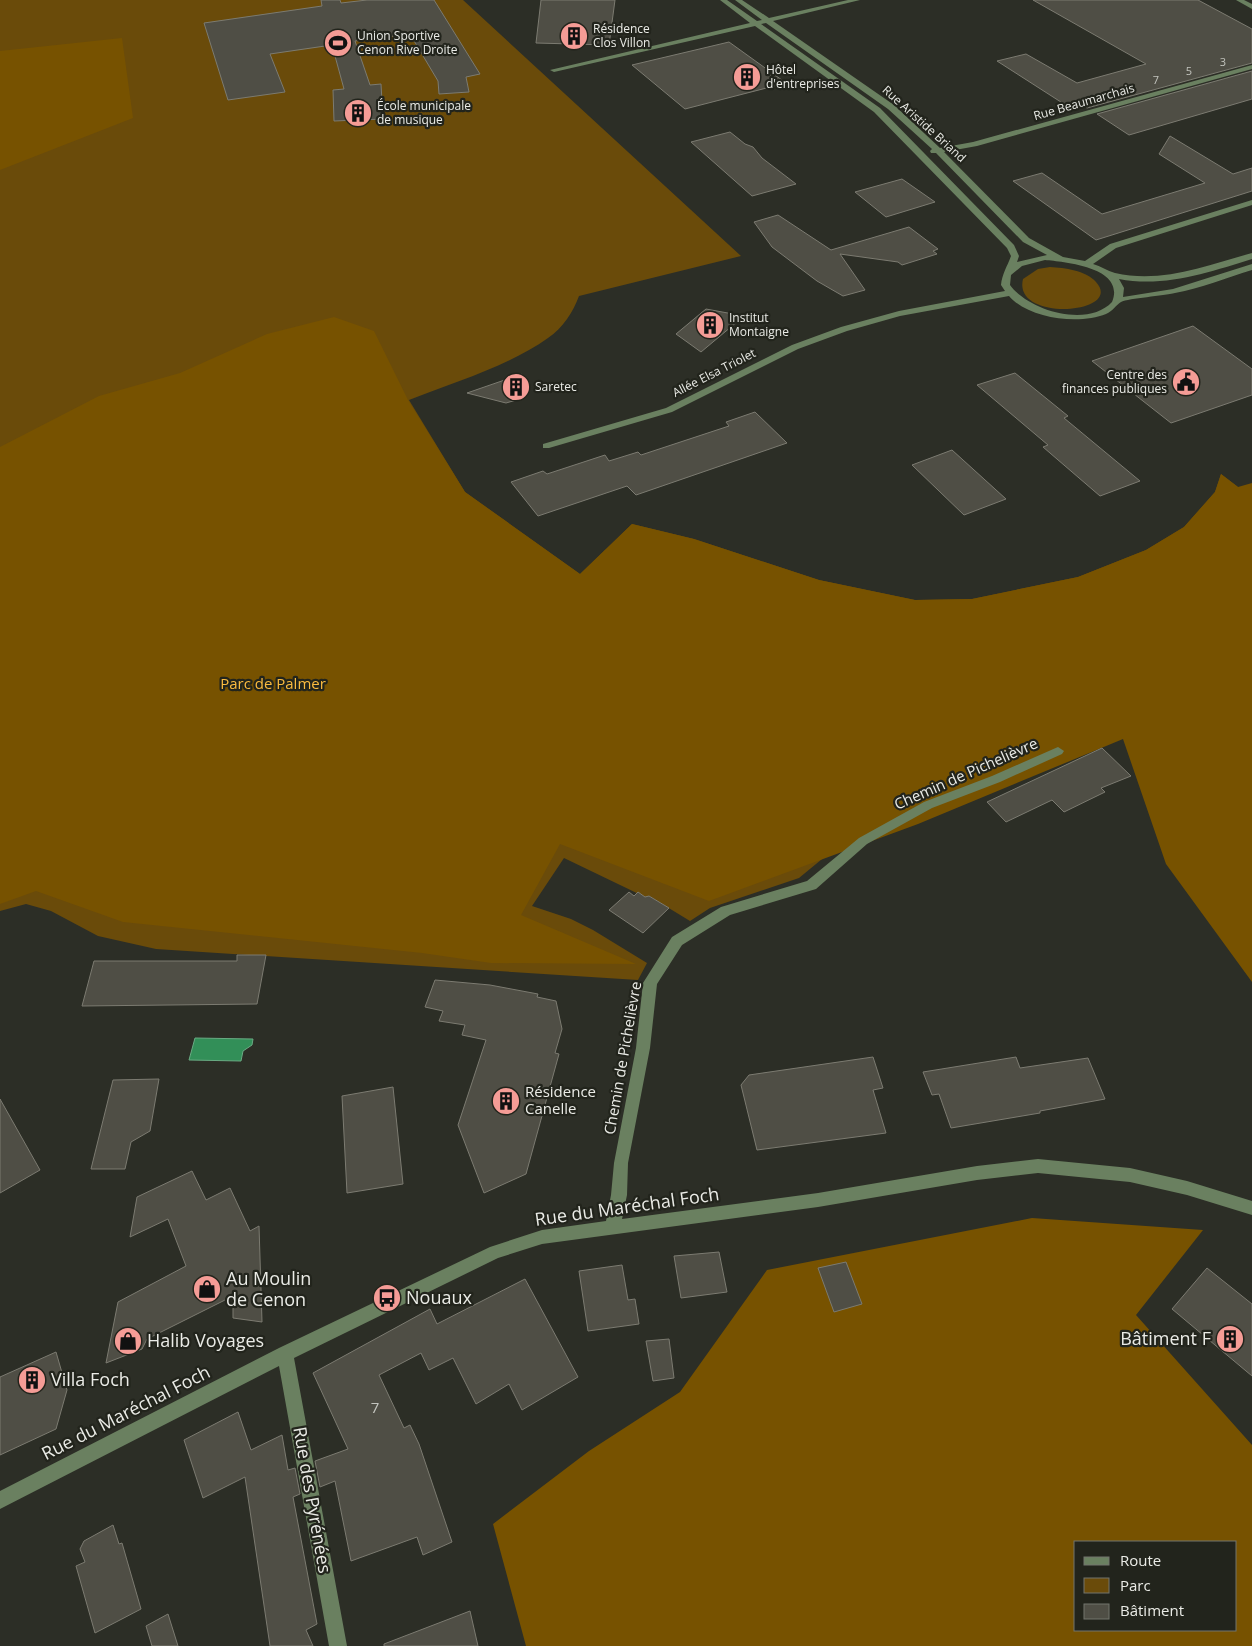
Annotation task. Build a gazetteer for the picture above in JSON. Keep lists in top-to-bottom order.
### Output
{
  "streets": {
    "street": [
      "Rue Beaumarchais",
      "Rue Aristide Briand",
      "Allée Elsa Triolet",
      "Chemin de Pichelièvre",
      "Rue du Maréchal Foch",
      "Rue des Pyrénées"
    ]
  },
  "crossings": [
    ["Rue Beaumarchais", "Rue Aristide Briand"],
    ["Rue Aristide Briand", "Allée Elsa Triolet"],
    ["Chemin de Pichelièvre", "Rue du Maréchal Foch"],
    ["Rue du Maréchal Foch", "Rue des Pyrénées"]
  ],
  "parks": ["Parc de Palmer"],
  "places": {
    "building": [
      "Résidence Clos Villon",
      "Hôtel d'entreprises",
      "École municipale de musique",
      "Institut Montaigne",
      "Saretec",
      "Résidence Canelle",
      "Bâtiment F",
      "Villa Foch"
    ],
    "sports": ["Union Sportive Cenon Rive Droite"],
    "public building": ["Centre des finances publiques"],
    "shop": ["Au Moulin de Cenon", "Halib Voyages"],
    "bus stop": ["Nouaux"]
  },
  "house_numbers": [
    "3",
    "5",
    "7",
    "7"
  ],
  "legend": ["Route", "Parc", "Bâtiment"]
}
